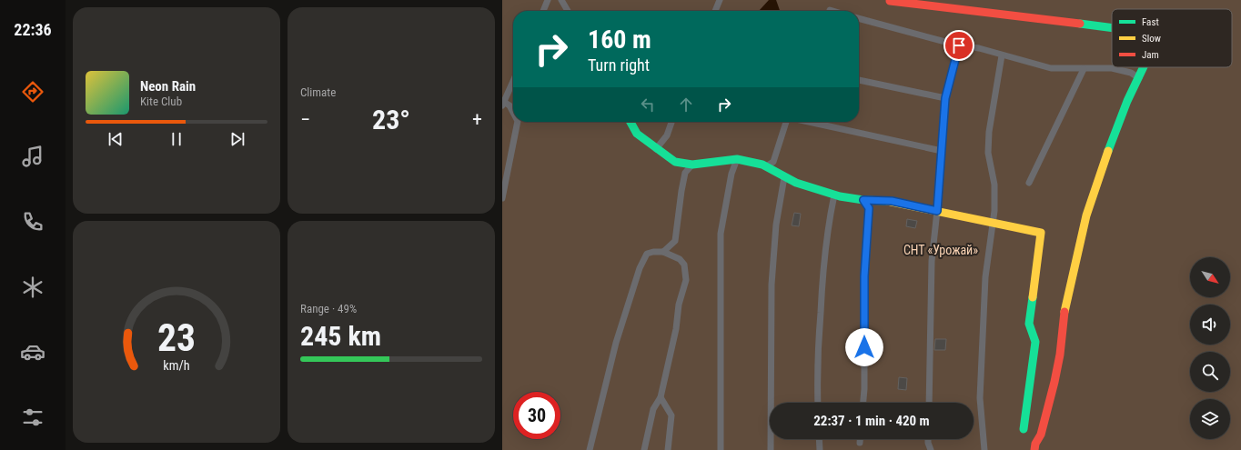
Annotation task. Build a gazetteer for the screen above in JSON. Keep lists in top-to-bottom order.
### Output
{
  "parks": ["СНТ «Урожай»"],
  "legend": ["Fast", "Slow", "Jam"],
  "north": "bottom right",
  "page": {
    "tabs": "22:36",
    "tile": [
      "Climate",
      ["Range · 49%", "245 km"]
    ],
    "turn": ["160 m", "Turn right"],
    "song": ["Neon Rain", "Kite Club"],
    "heat": ["−", "23°", "+"],
    "limit": "30",
    "trip": "22:37 · 1 min · 420 m",
    "gauge": ["23", "km/h"]
  }
}
